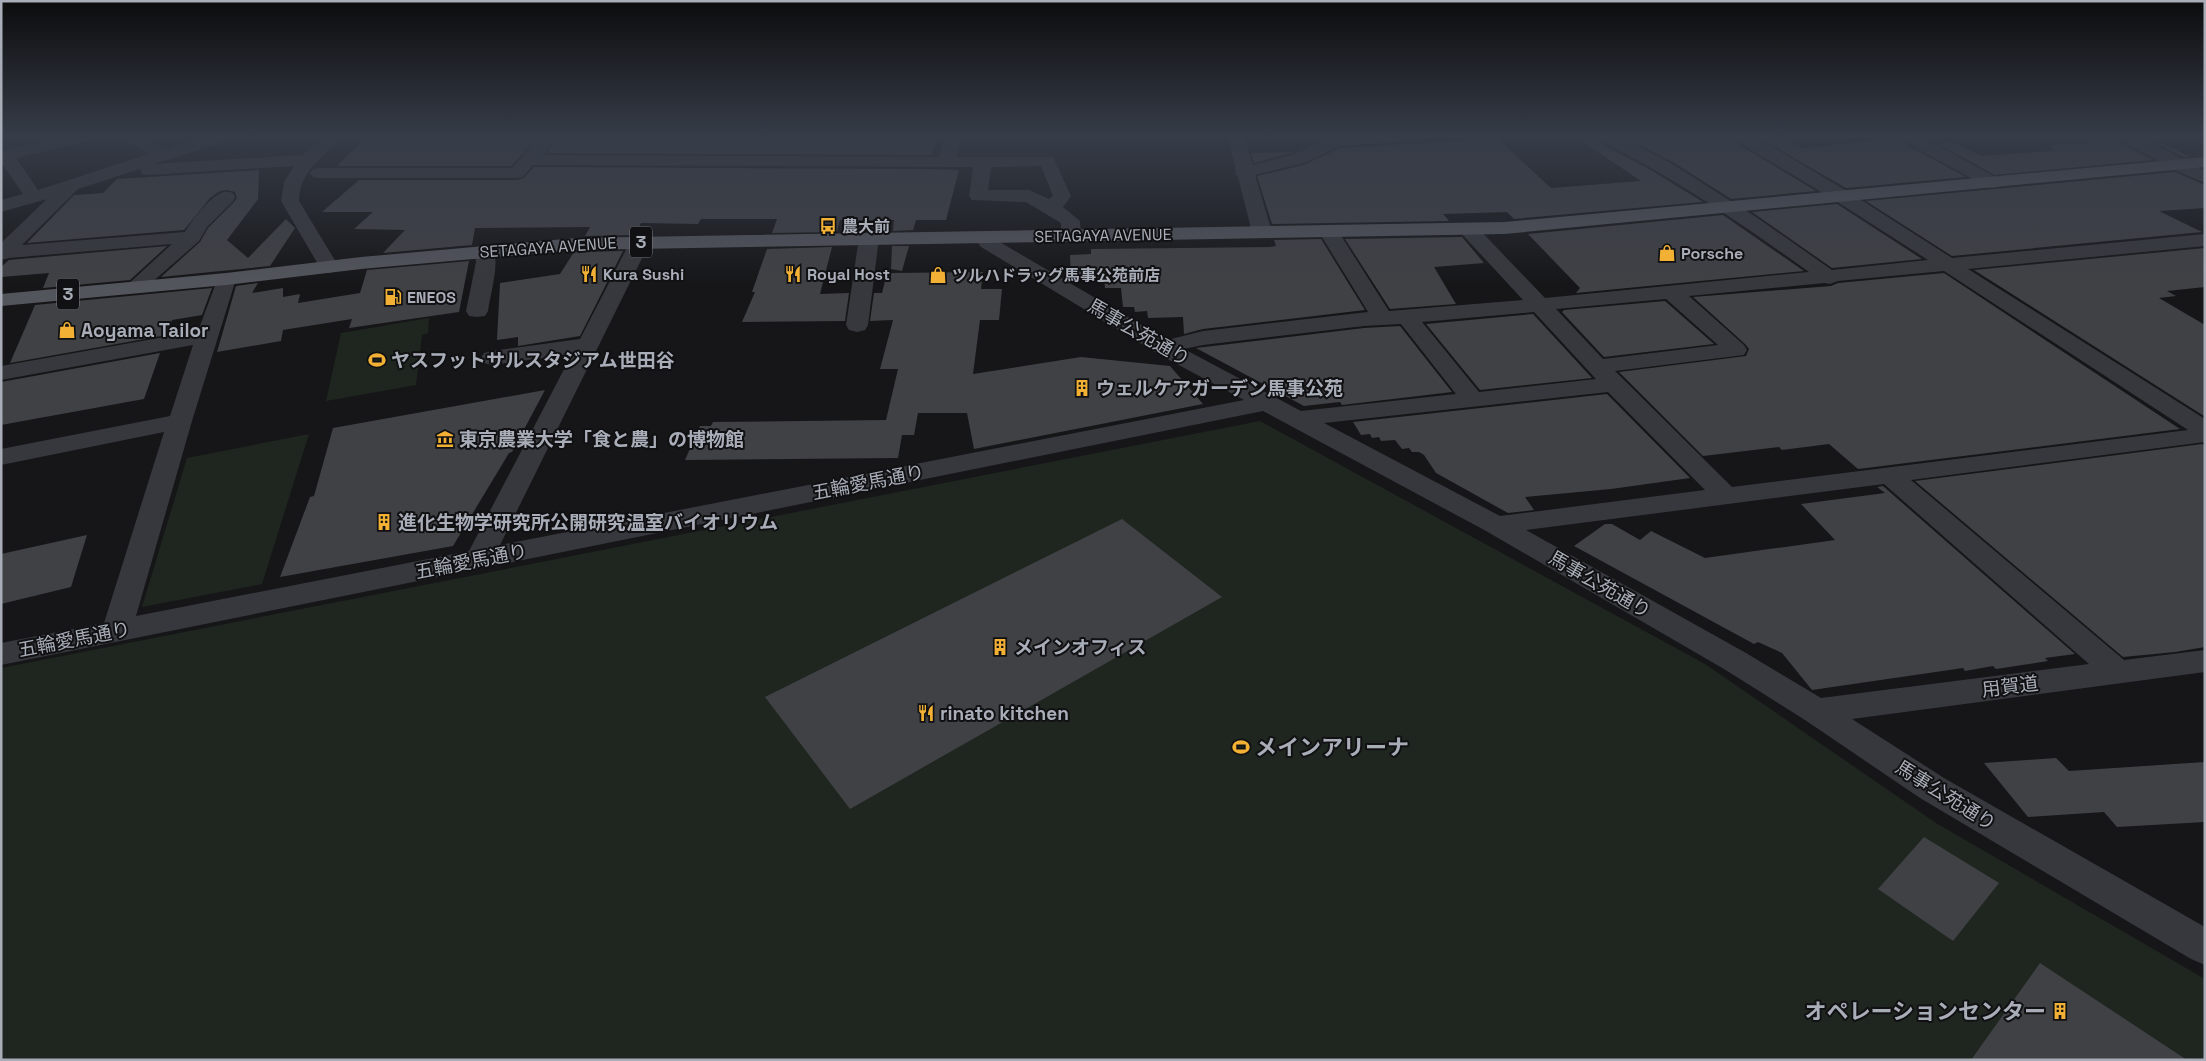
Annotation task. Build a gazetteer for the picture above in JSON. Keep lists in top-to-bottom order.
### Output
{
  "streets": {
    "main road": ["SETAGAYA AVENUE", "3"],
    "street": ["馬事公苑通り", "五輪愛馬通り", "用賀道"]
  },
  "crossings": [
    ["SETAGAYA AVENUE", "馬事公苑通り"],
    ["馬事公苑通り", "五輪愛馬通り"],
    ["馬事公苑通り", "用賀道"]
  ],
  "places": {
    "bus stop": ["農大前"],
    "shop": ["Porsche", "ツルハドラッグ馬事公苑前店", "Aoyama Tailor"],
    "restaurant": ["Kura Sushi", "Royal Host", "rinato kitchen"],
    "fuel station": ["ENEOS"],
    "sports": ["ヤスフットサルスタジアム世田谷", "メインアリーナ"],
    "building": [
      "ウェルケアガーデン馬事公苑",
      "進化生物学研究所公開研究温室バイオリウム",
      "メインオフィス",
      "オペレーションセンター"
    ],
    "museum": ["東京農業大学「食と農」の博物館"]
  }
}
